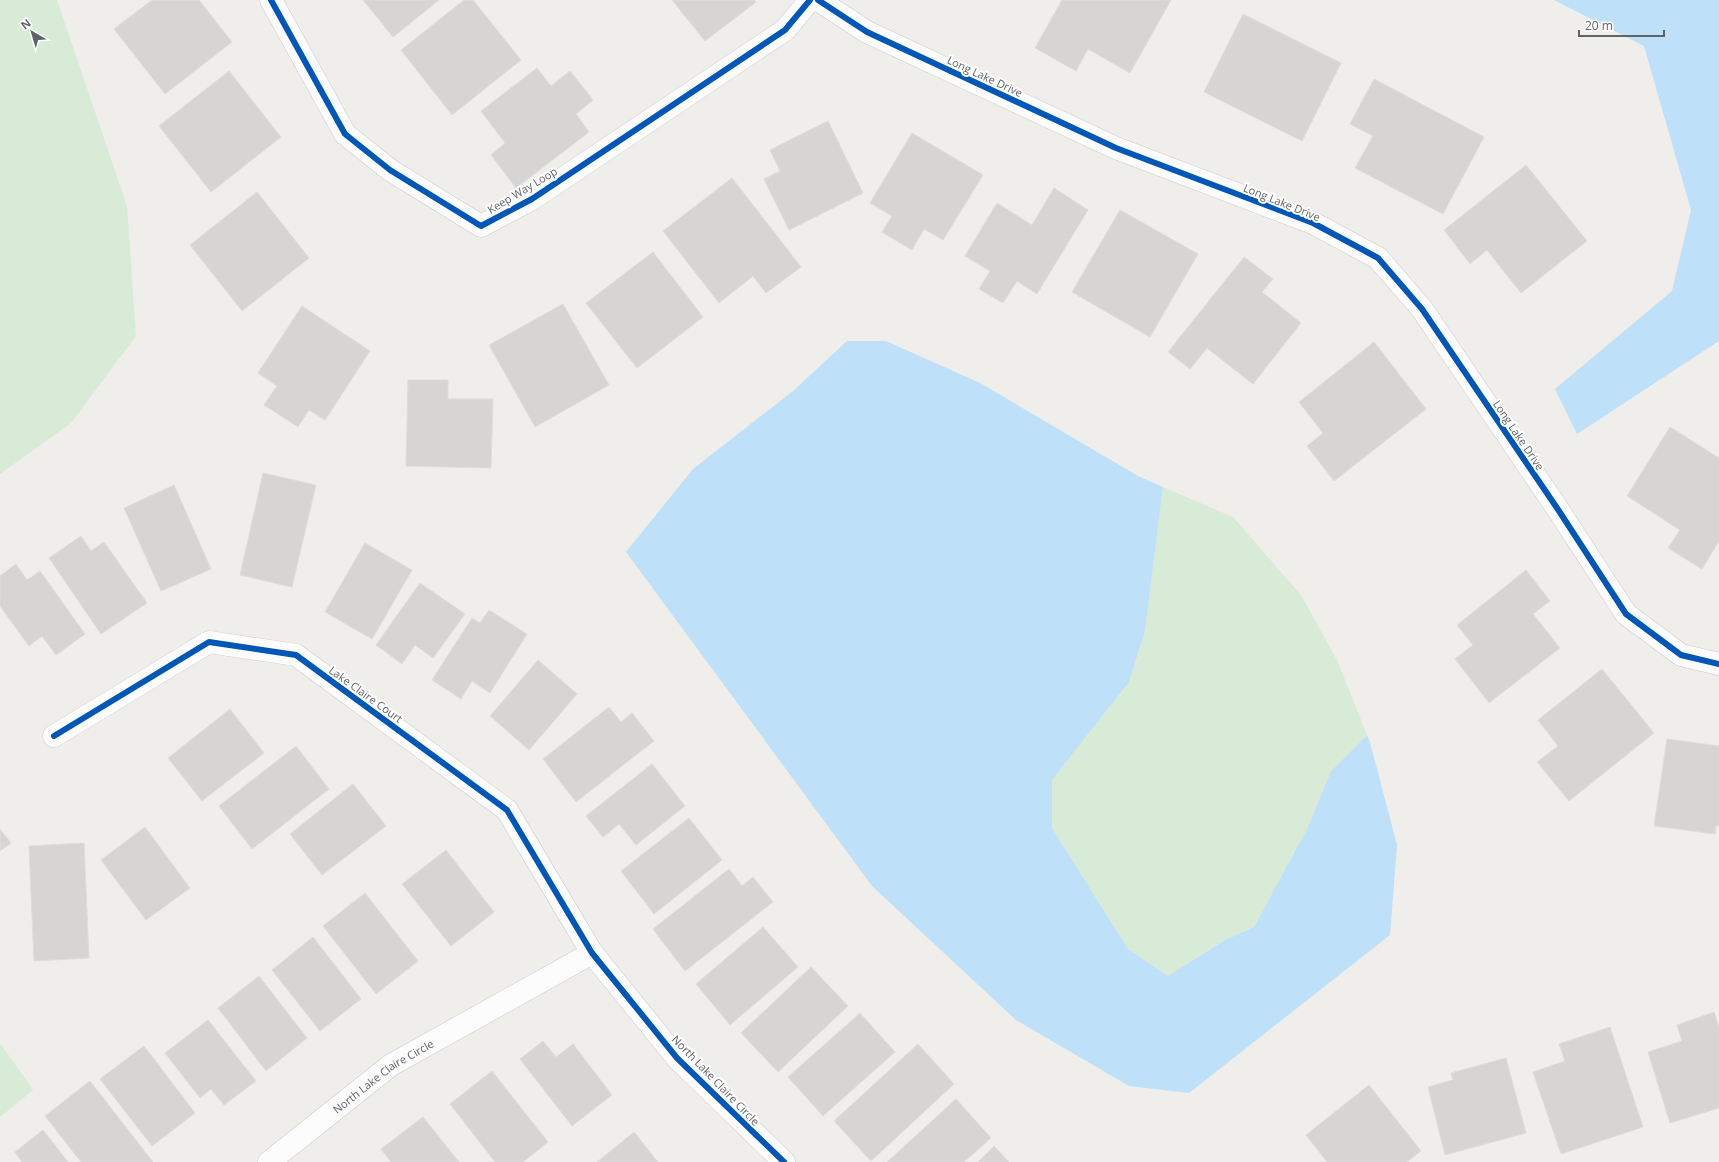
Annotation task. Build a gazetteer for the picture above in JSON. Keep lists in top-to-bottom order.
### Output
{
  "streets": {
    "street": [
      "Long Lake Drive",
      "Keep Way Loop",
      "Lake Claire Court",
      "North Lake Claire Circle"
    ]
  },
  "crossings": [
    ["Lake Claire Court", "North Lake Claire Circle"]
  ],
  "scale_bar": "20 m",
  "north": "top left"
}
